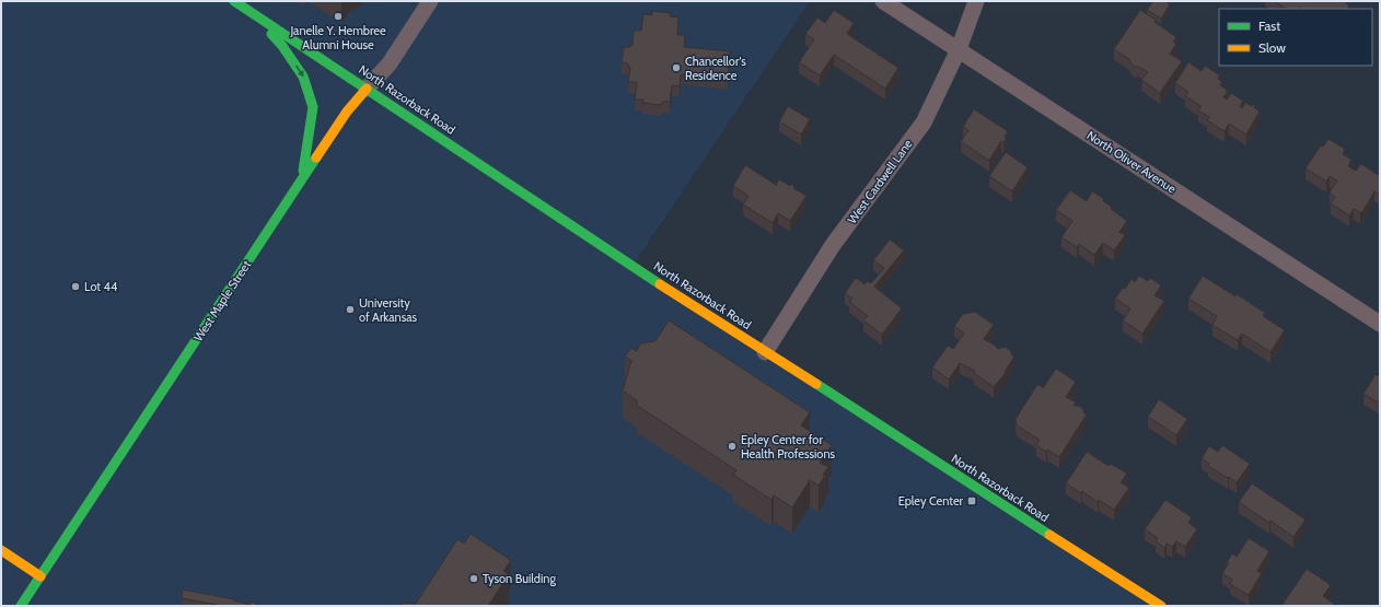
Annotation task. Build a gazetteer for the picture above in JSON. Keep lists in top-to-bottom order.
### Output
{
  "streets": {
    "street": [
      "North Razorback Road",
      "North Oliver Avenue",
      "West Cardwell Lane",
      "West Maple Street"
    ]
  },
  "crossings": [
    ["North Razorback Road", "West Cardwell Lane"],
    ["North Razorback Road", "West Maple Street"],
    ["North Oliver Avenue", "West Cardwell Lane"]
  ],
  "places": {
    "other": [
      "Janelle Y. Hembree Alumni House",
      "Chancellor's Residence",
      "Lot 44",
      "University of Arkansas",
      "Epley Center for Health Professions",
      "Tyson Building"
    ],
    "transit": ["Epley Center"]
  },
  "legend": ["Fast", "Slow"]
}
